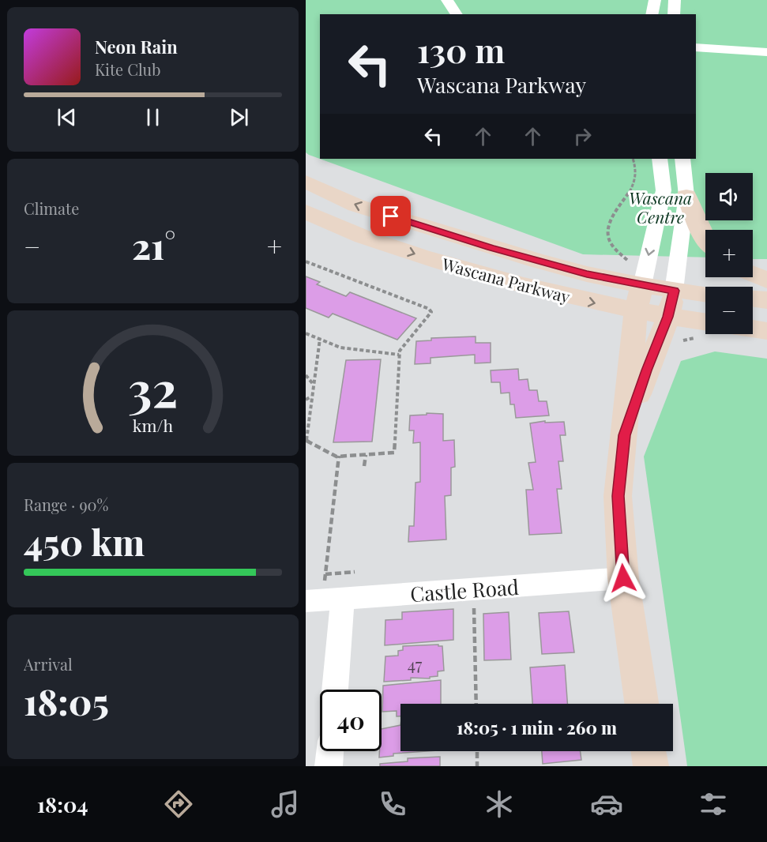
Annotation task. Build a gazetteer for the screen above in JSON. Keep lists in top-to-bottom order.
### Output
{
  "streets": {
    "main road": ["Wascana Parkway"],
    "street": ["Castle Road"]
  },
  "parks": ["Wascana Centre"],
  "house_numbers": ["47"],
  "page": {
    "turn": ["130 m", "Wascana Parkway"],
    "song": ["Neon Rain", "Kite Club"],
    "tile": [
      "Climate",
      ["Range · 90%", "450 km"],
      ["Arrival", "18:05"]
    ],
    "map_buttons": ["+", "−"],
    "heat": ["−", "21°", "+"],
    "limit": "40",
    "trip": "18:05 · 1 min · 260 m",
    "tabs": "18:04",
    "gauge": ["32", "km/h"]
  }
}
